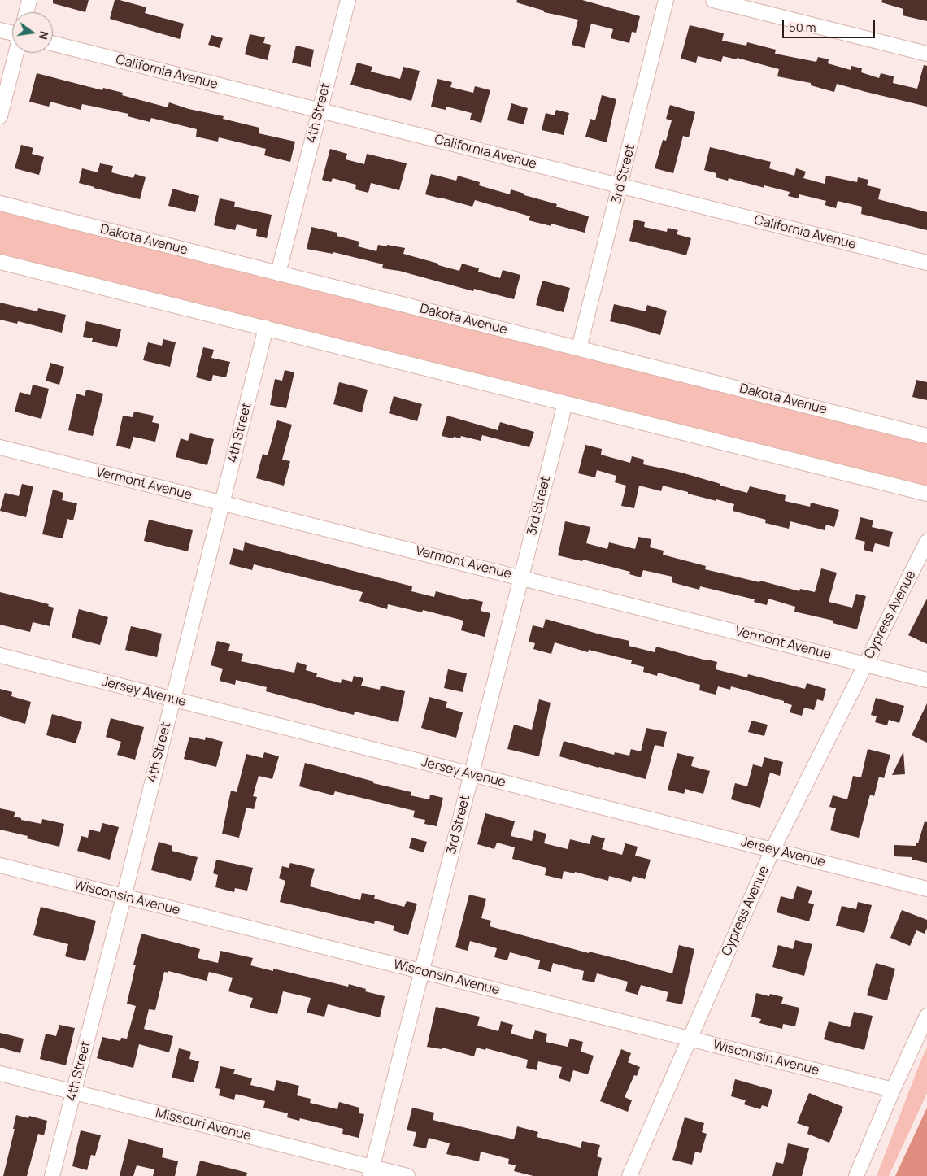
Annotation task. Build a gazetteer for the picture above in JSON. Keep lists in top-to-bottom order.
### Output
{
  "streets": {
    "street": [
      "California Avenue",
      "4th Street",
      "3rd Street",
      "Dakota Avenue",
      "Vermont Avenue",
      "Cypress Avenue",
      "Jersey Avenue",
      "Wisconsin Avenue",
      "Missouri Avenue"
    ]
  },
  "crossings": [
    ["California Avenue", "4th Street"],
    ["California Avenue", "3rd Street"],
    ["4th Street", "Dakota Avenue"],
    ["4th Street", "Vermont Avenue"],
    ["4th Street", "Jersey Avenue"],
    ["4th Street", "Wisconsin Avenue"],
    ["4th Street", "Missouri Avenue"],
    ["3rd Street", "Dakota Avenue"],
    ["3rd Street", "Vermont Avenue"],
    ["3rd Street", "Jersey Avenue"],
    ["3rd Street", "Wisconsin Avenue"],
    ["3rd Street", "Missouri Avenue"],
    ["Vermont Avenue", "Cypress Avenue"],
    ["Cypress Avenue", "Jersey Avenue"],
    ["Cypress Avenue", "Wisconsin Avenue"]
  ],
  "scale_bar": "50 m",
  "north": "right"
}
